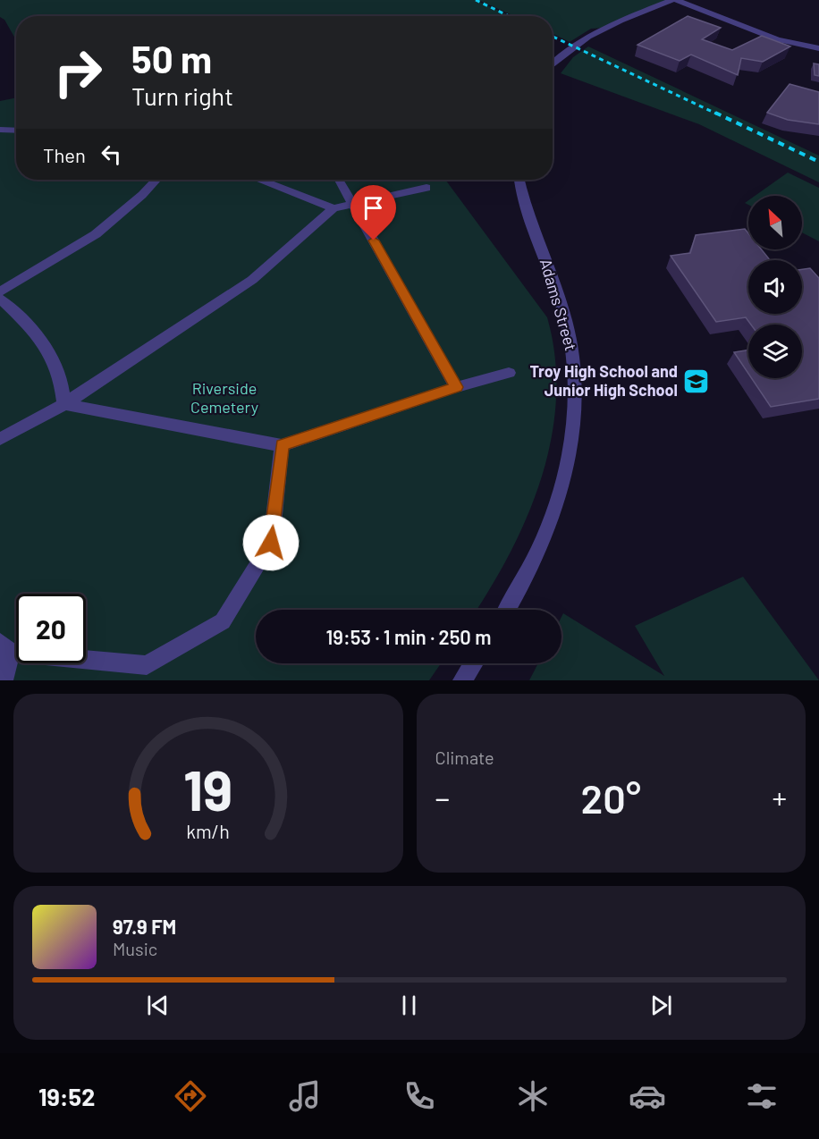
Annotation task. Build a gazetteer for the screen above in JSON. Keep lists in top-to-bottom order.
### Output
{
  "streets": {
    "street": ["Adams Street"]
  },
  "parks": ["Riverside Cemetery"],
  "places": {
    "school or university": ["Troy High School and Junior High School"]
  },
  "north": "top left",
  "page": {
    "turn": ["50 m", "Turn right"],
    "then": "Then",
    "limit": "20",
    "trip": "19:53 · 1 min · 250 m",
    "tile": "Climate",
    "heat": ["−", "20°", "+"],
    "song": ["97.9 FM", "Music"],
    "tabs": "19:52",
    "gauge": ["19", "km/h"]
  }
}
